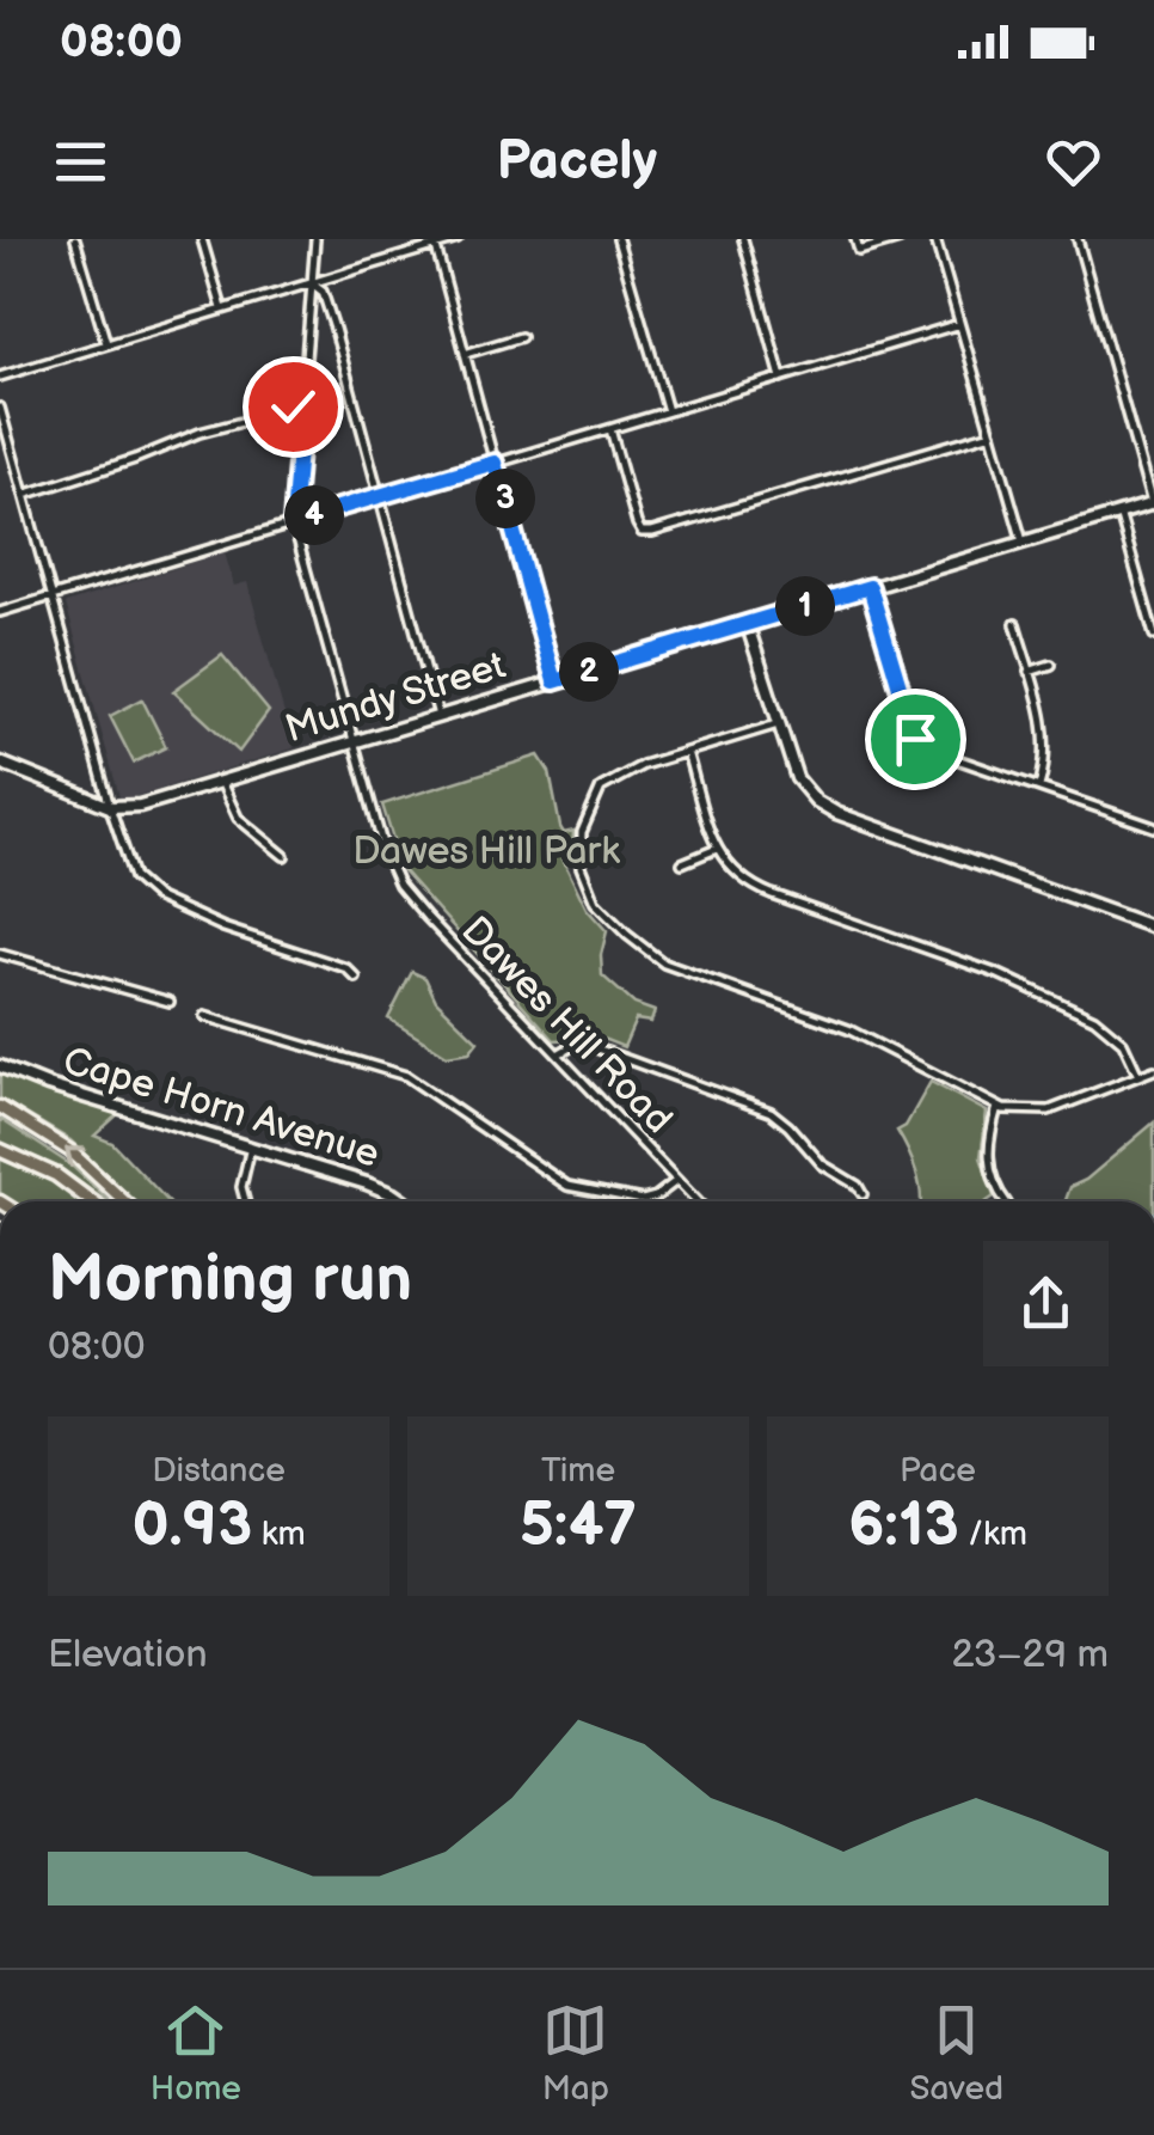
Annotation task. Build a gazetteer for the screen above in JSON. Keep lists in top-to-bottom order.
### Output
{
  "streets": {
    "street": ["Mundy Street", "Dawes Hill Road", "Cape Horn Avenue"]
  },
  "crossings": [
    ["Mundy Street", "Dawes Hill Road"]
  ],
  "parks": ["Dawes Hill Park"],
  "page": {
    "status": "08:00",
    "header": "Pacely",
    "pins": [
      "3",
      "4",
      "1",
      "2"
    ],
    "heading": ["Morning run", "08:00"],
    "stats": [
      ["Distance", "0.93 km"],
      ["Time", "5:47"],
      ["Pace", "6:13 /km"]
    ],
    "chart": ["Elevation", "23–29 m"],
    "tabs": ["Home", "Map", "Saved"]
  }
}
